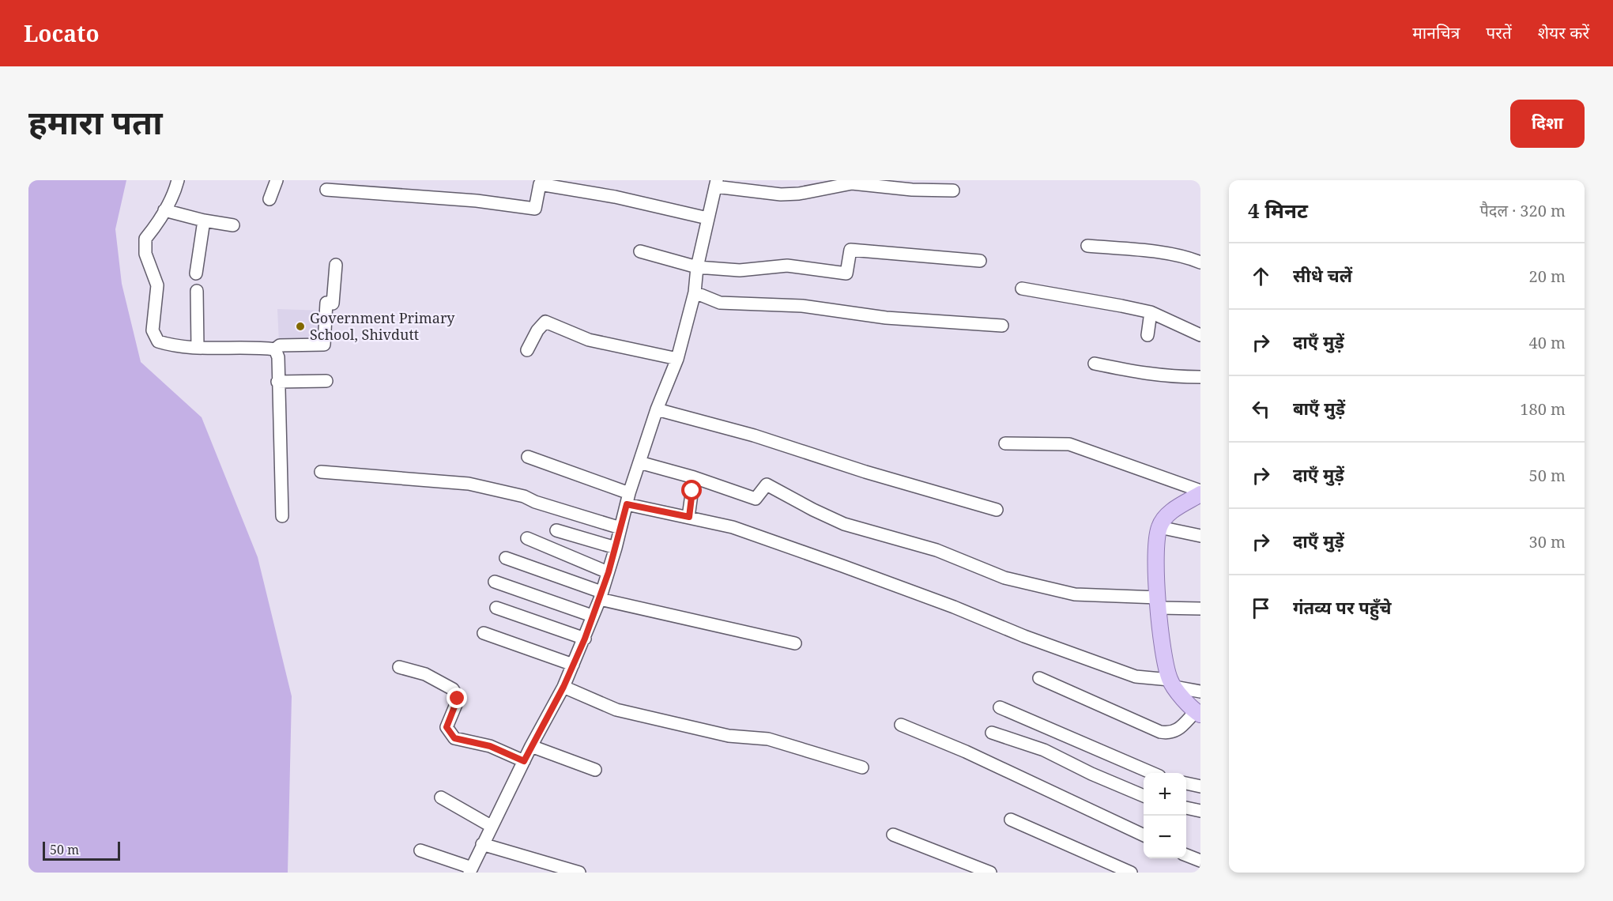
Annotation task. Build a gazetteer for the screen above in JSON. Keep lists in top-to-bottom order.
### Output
{
  "places": ["Government Primary School, Shivdutt"],
  "scale_bar": "50 m",
  "page": {
    "header": "Locato",
    "nav": ["मानचित्र", "परतें", "शेयर करें"],
    "title": "हमारा पता",
    "buttons": "दिशा",
    "heading": ["4 मिनट", "पैदल · 320 m"],
    "list": [
      ["सीधे चलें", "20 m"],
      ["दाएँ मुड़ें", "40 m"],
      ["बाएँ मुड़ें", "180 m"],
      ["दाएँ मुड़ें", "50 m"],
      ["दाएँ मुड़ें", "30 m"],
      "गंतव्य पर पहुँचे"
    ],
    "map_buttons": ["+", "−"],
    "scale": "50 m"
  }
}
